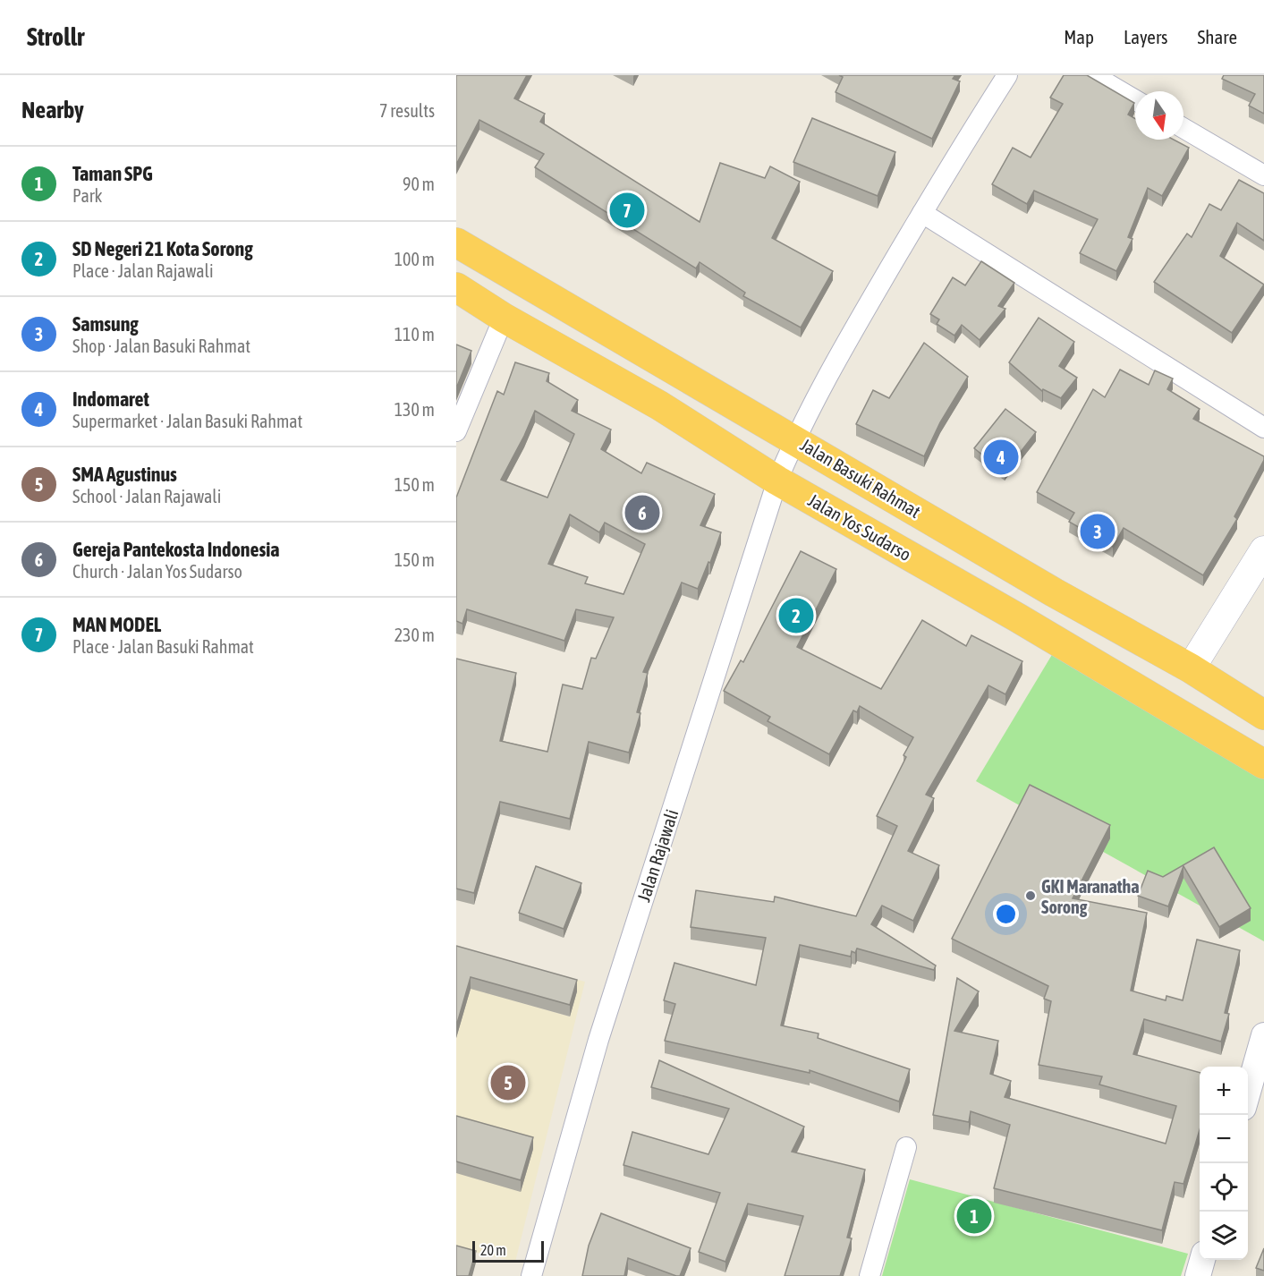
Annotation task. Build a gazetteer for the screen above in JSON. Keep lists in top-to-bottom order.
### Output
{
  "streets": {
    "highway": ["Jalan Basuki Rahmat", "Jalan Yos Sudarso"],
    "street": ["Jalan Rajawali"]
  },
  "crossings": [
    ["Jalan Basuki Rahmat", "Jalan Rajawali"],
    ["Jalan Yos Sudarso", "Jalan Rajawali"]
  ],
  "places": ["GKI Maranatha Sorong"],
  "scale_bar": "20 m",
  "north": "bottom",
  "page": {
    "header": "Strollr",
    "nav": ["Map", "Layers", "Share"],
    "heading": ["Nearby", "7 results"],
    "list": [
      {
        "mark": "1",
        "name": "Taman SPG",
        "note": "Park",
        "value": "90 m"
      },
      {
        "mark": "2",
        "name": "SD Negeri 21 Kota Sorong",
        "note": "Place · Jalan Rajawali",
        "value": "100 m"
      },
      {
        "mark": "3",
        "name": "Samsung",
        "note": "Shop · Jalan Basuki Rahmat",
        "value": "110 m"
      },
      {
        "mark": "4",
        "name": "Indomaret",
        "note": "Supermarket · Jalan Basuki Rahmat",
        "value": "130 m"
      },
      {
        "mark": "5",
        "name": "SMA Agustinus",
        "note": "School · Jalan Rajawali",
        "value": "150 m"
      },
      {
        "mark": "6",
        "name": "Gereja Pantekosta Indonesia",
        "note": "Church · Jalan Yos Sudarso",
        "value": "150 m"
      },
      {
        "mark": "7",
        "name": "MAN MODEL",
        "note": "Place · Jalan Basuki Rahmat",
        "value": "230 m"
      }
    ],
    "pins": [
      "7",
      "4",
      "6",
      "3",
      "2",
      "5",
      "1"
    ],
    "map_buttons": ["+", "−"],
    "scale": "20 m"
  }
}
